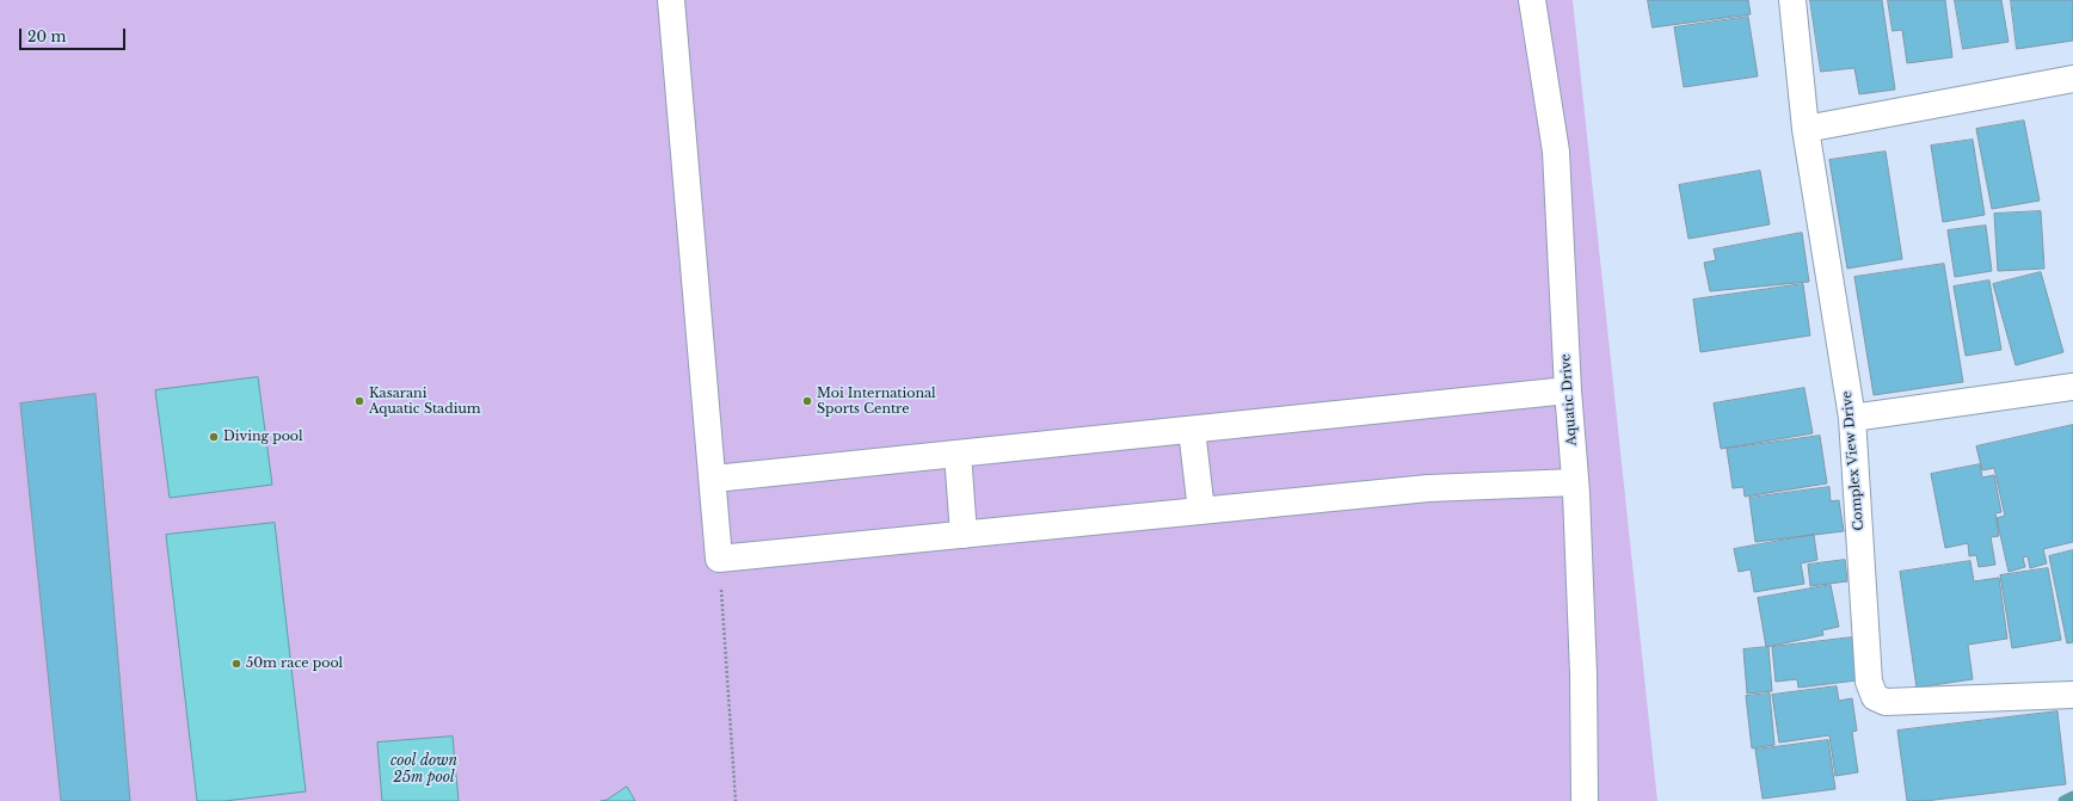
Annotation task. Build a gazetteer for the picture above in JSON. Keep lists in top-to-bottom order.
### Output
{
  "streets": {
    "street": ["Aquatic Drive", "Complex View Drive"]
  },
  "water": ["cool down 25m pool"],
  "places": [
    "Kasarani Aquatic Stadium",
    "Moi International Sports Centre",
    "Diving pool",
    "50m race pool"
  ],
  "scale_bar": "20 m"
}
